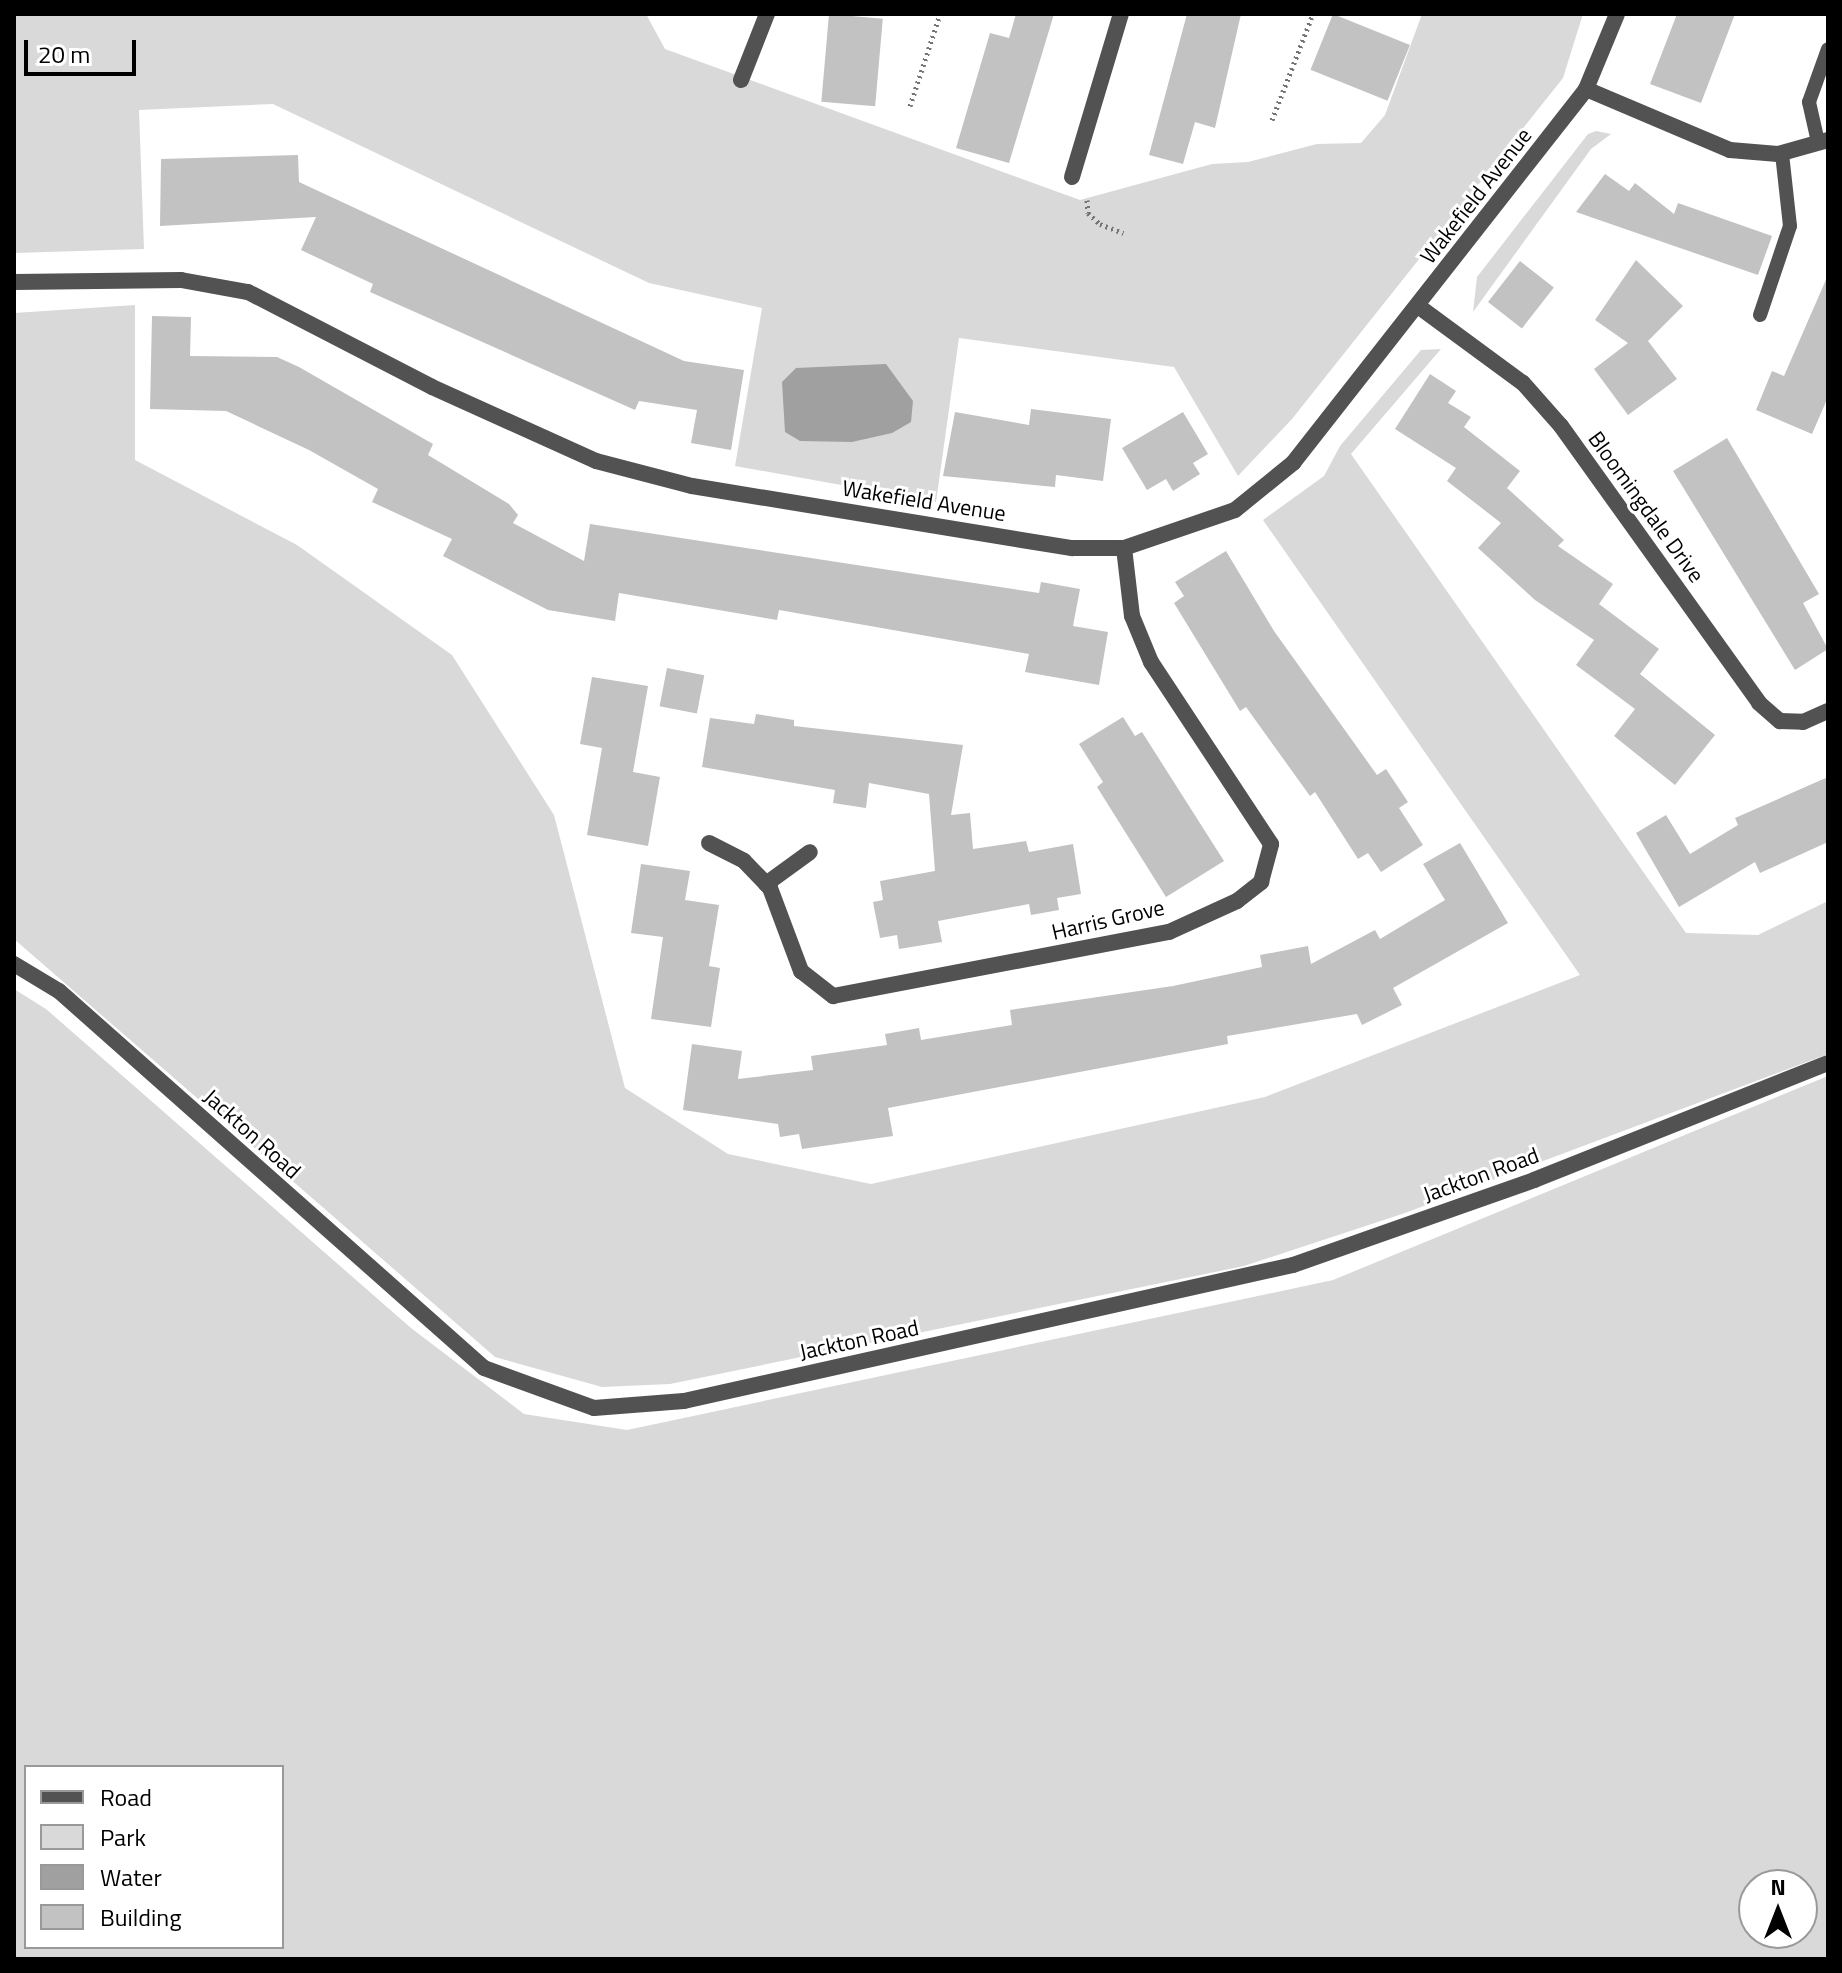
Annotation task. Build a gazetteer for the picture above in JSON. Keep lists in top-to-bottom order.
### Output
{
  "streets": {
    "street": [
      "Wakefield Avenue",
      "Bloomingdale Drive",
      "Harris Grove",
      "Jackton Road"
    ]
  },
  "crossings": [
    ["Wakefield Avenue", "Bloomingdale Drive"],
    ["Wakefield Avenue", "Harris Grove"]
  ],
  "legend": [
    "Road",
    "Park",
    "Water",
    "Building"
  ],
  "scale_bar": "20 m",
  "north": "top"
}
